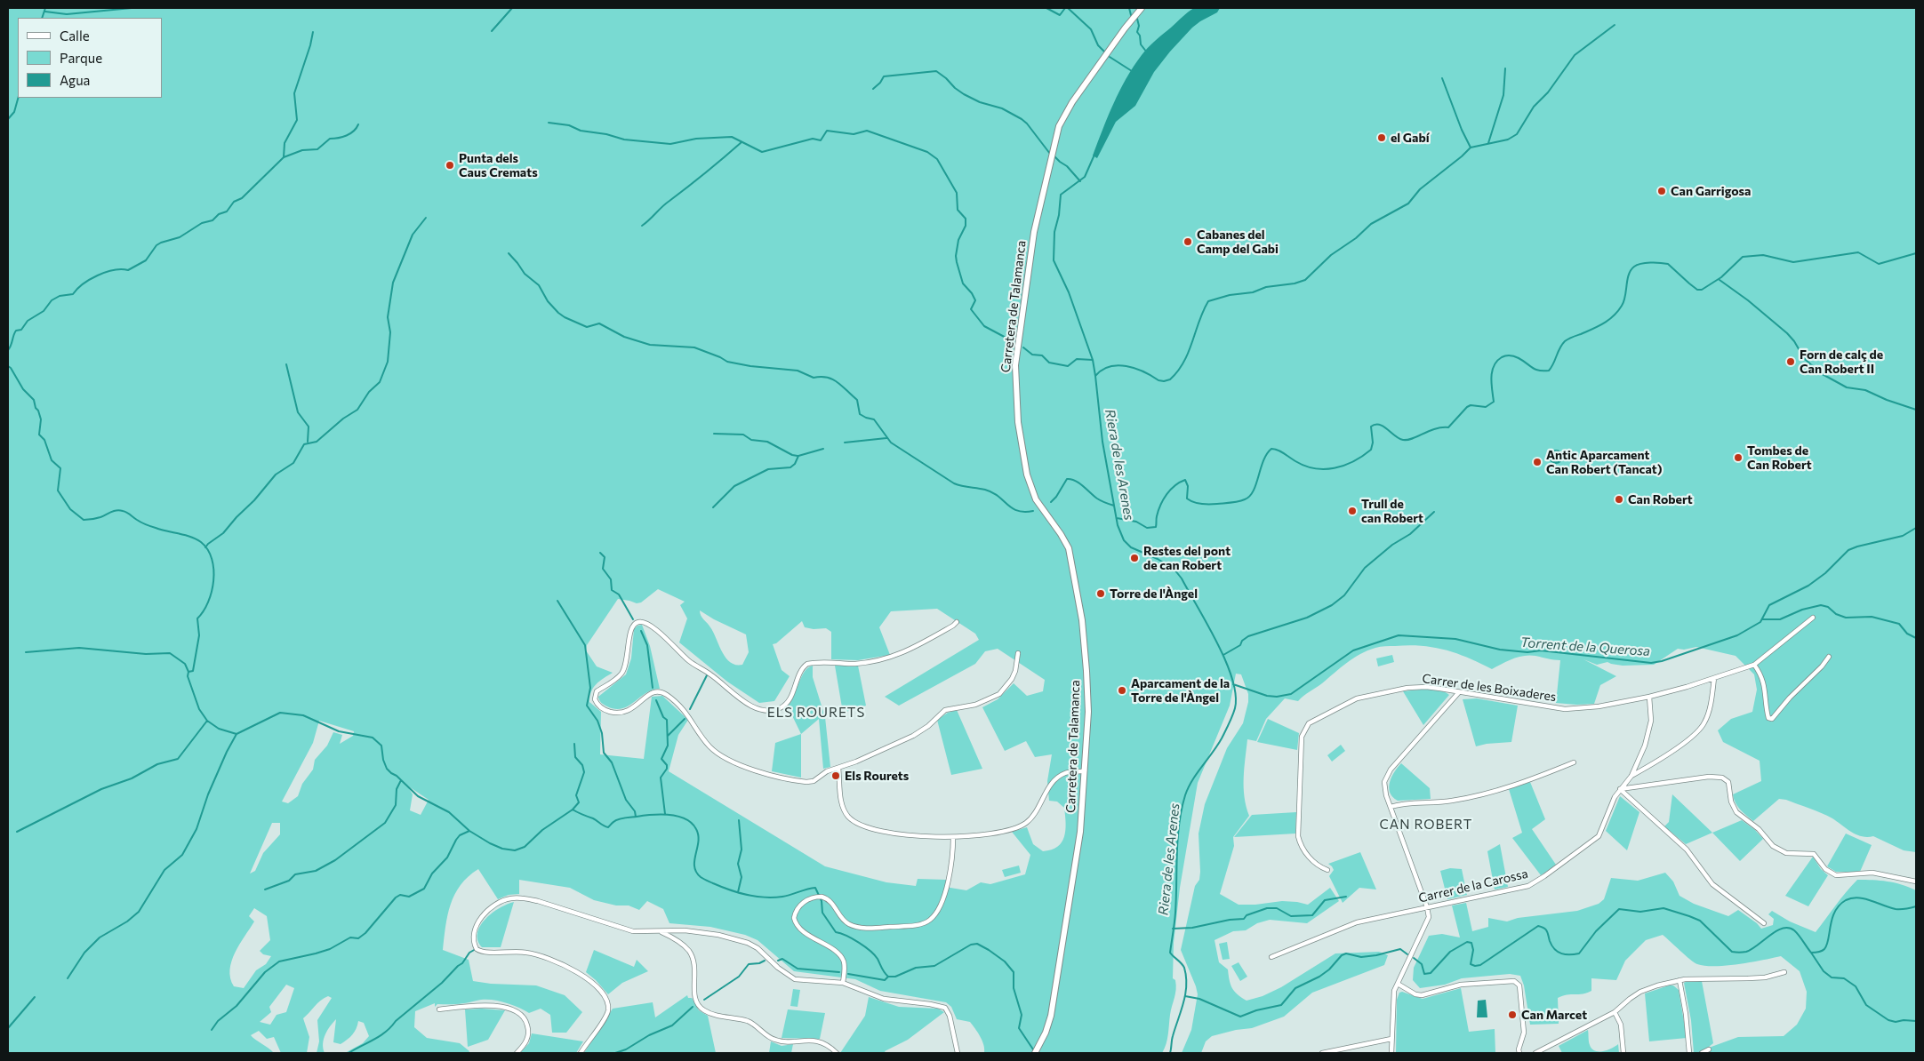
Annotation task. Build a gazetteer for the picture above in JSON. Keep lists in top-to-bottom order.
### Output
{
  "streets": {
    "street": ["Carretera de Talamanca", "Carrer de les Boixaderes", "Carrer de la Carossa"]
  },
  "crossings": [
    ["Carrer de les Boixaderes", "Carrer de la Carossa"]
  ],
  "districts": ["ELS ROURETS", "CAN ROBERT"],
  "water": ["Riera de les Arenes", "Torrent de la Querosa"],
  "places": [
    "el Gabí",
    "Punta dels Caus Cremats",
    "Can Garrigosa",
    "Cabanes del Camp del Gabi",
    "Forn de calç de Can Robert II",
    "Tombes de Can Robert",
    "Antic Aparcament Can Robert (Tancat)",
    "Can Robert",
    "Trull de can Robert",
    "Restes del pont de can Robert",
    "Torre de l'Àngel",
    "Aparcament de la Torre de l'Àngel",
    "Els Rourets",
    "Can Marcet"
  ],
  "legend": ["Calle", "Parque", "Agua"]
}
